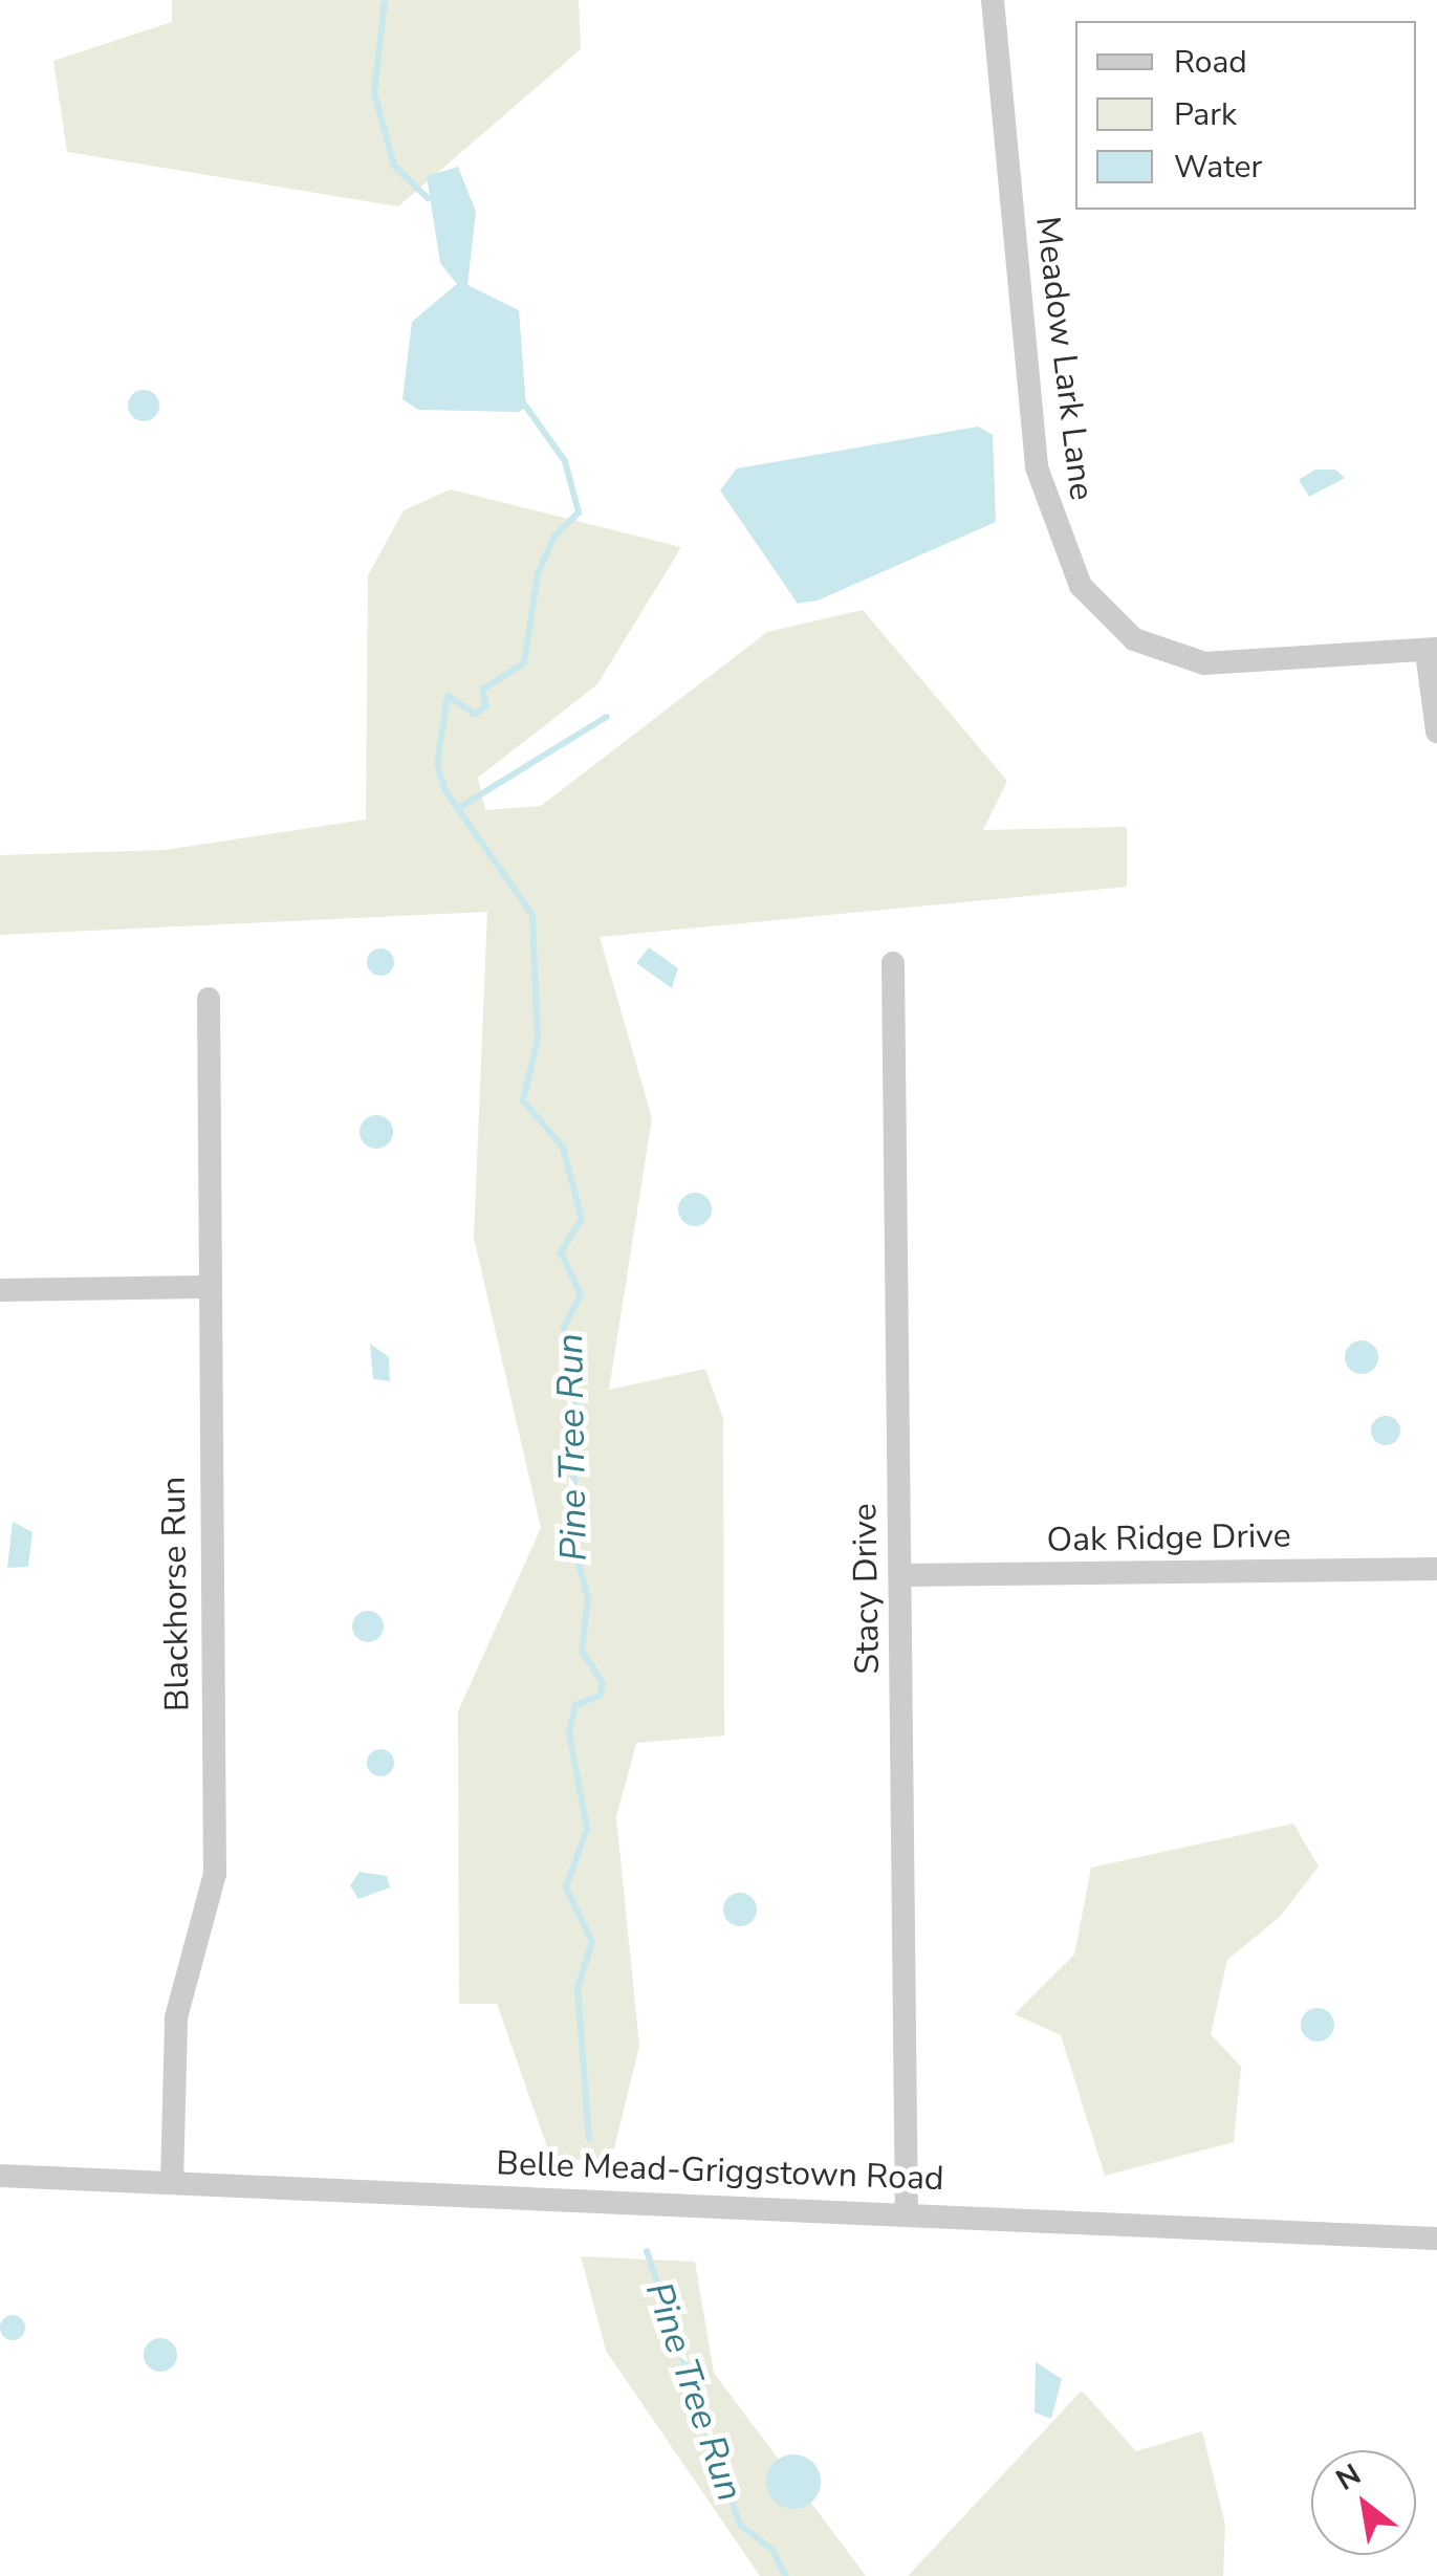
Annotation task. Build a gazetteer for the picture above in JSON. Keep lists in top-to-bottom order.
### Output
{
  "streets": {
    "street": [
      "Meadow Lark Lane",
      "Oak Ridge Drive",
      "Stacy Drive",
      "Blackhorse Run",
      "Belle Mead-Griggstown Road"
    ]
  },
  "crossings": [
    ["Oak Ridge Drive", "Stacy Drive"],
    ["Stacy Drive", "Belle Mead-Griggstown Road"],
    ["Blackhorse Run", "Belle Mead-Griggstown Road"]
  ],
  "water": ["Pine Tree Run"],
  "legend": ["Road", "Park", "Water"],
  "north": "top left"
}
